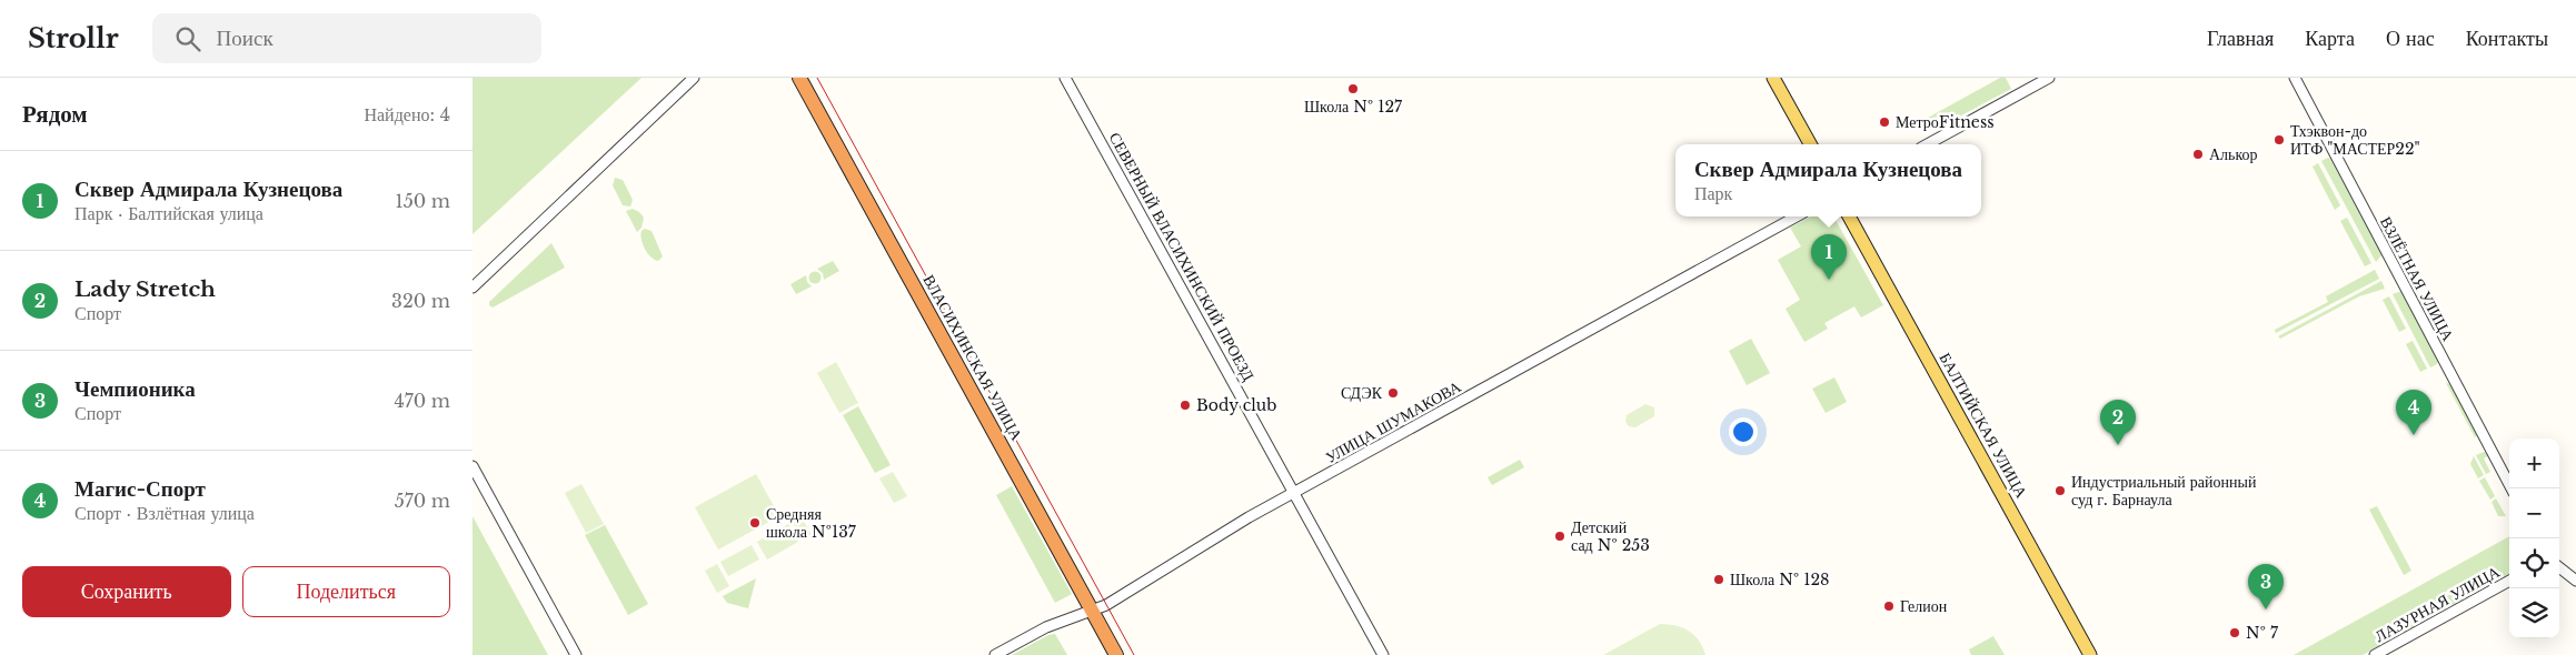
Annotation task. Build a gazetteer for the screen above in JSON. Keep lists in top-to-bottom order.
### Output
{
  "streets": {
    "highway": ["ВЛАСИХИНСКАЯ УЛИЦА"],
    "main road": ["БАЛТИЙСКАЯ УЛИЦА"],
    "street": [
      "СЕВЕРНЫЙ ВЛАСИХИНСКИЙ ПРОЕЗД",
      "ВЗЛЁТНАЯ УЛИЦА",
      "УЛИЦА ШУМАКОВА",
      "ЛАЗУРНАЯ УЛИЦА"
    ]
  },
  "crossings": [
    ["СЕВЕРНЫЙ ВЛАСИХИНСКИЙ ПРОЕЗД", "УЛИЦА ШУМАКОВА"],
    ["ВЛАСИХИНСКАЯ УЛИЦА", "УЛИЦА ШУМАКОВА"]
  ],
  "places": [
    "Школа № 127",
    "МетроFitness",
    "Тхэквон-до ИТФ \"МАСТЕР22\"",
    "Алькор",
    "СДЭК",
    "Body club",
    "Индустриальный районный суд г. Барнаула",
    "Средняя школа №137",
    "Детский сад № 253",
    "Школа № 128",
    "Гелион",
    "№ 7"
  ],
  "page": {
    "header": "Strollr",
    "search": "Поиск",
    "nav": [
      "Главная",
      "Карта",
      "О нас",
      "Контакты"
    ],
    "heading": ["Рядом", "Найдено: 4"],
    "popup": ["Сквер Адмирала Кузнецова", "Парк"],
    "list": [
      {
        "mark": "1",
        "name": "Сквер Адмирала Кузнецова",
        "note": "Парк · Балтийская улица",
        "value": "150 m"
      },
      {
        "mark": "2",
        "name": "Lady Stretch",
        "note": "Спорт",
        "value": "320 m"
      },
      {
        "mark": "3",
        "name": "Чемпионика",
        "note": "Спорт",
        "value": "470 m"
      },
      {
        "mark": "4",
        "name": "Магис-Спорт",
        "note": "Спорт · Взлётная улица",
        "value": "570 m"
      }
    ],
    "pins": [
      "1",
      "4",
      "2",
      "3"
    ],
    "map_buttons": ["+", "−"],
    "buttons": ["Сохранить", "Поделиться"]
  }
}
